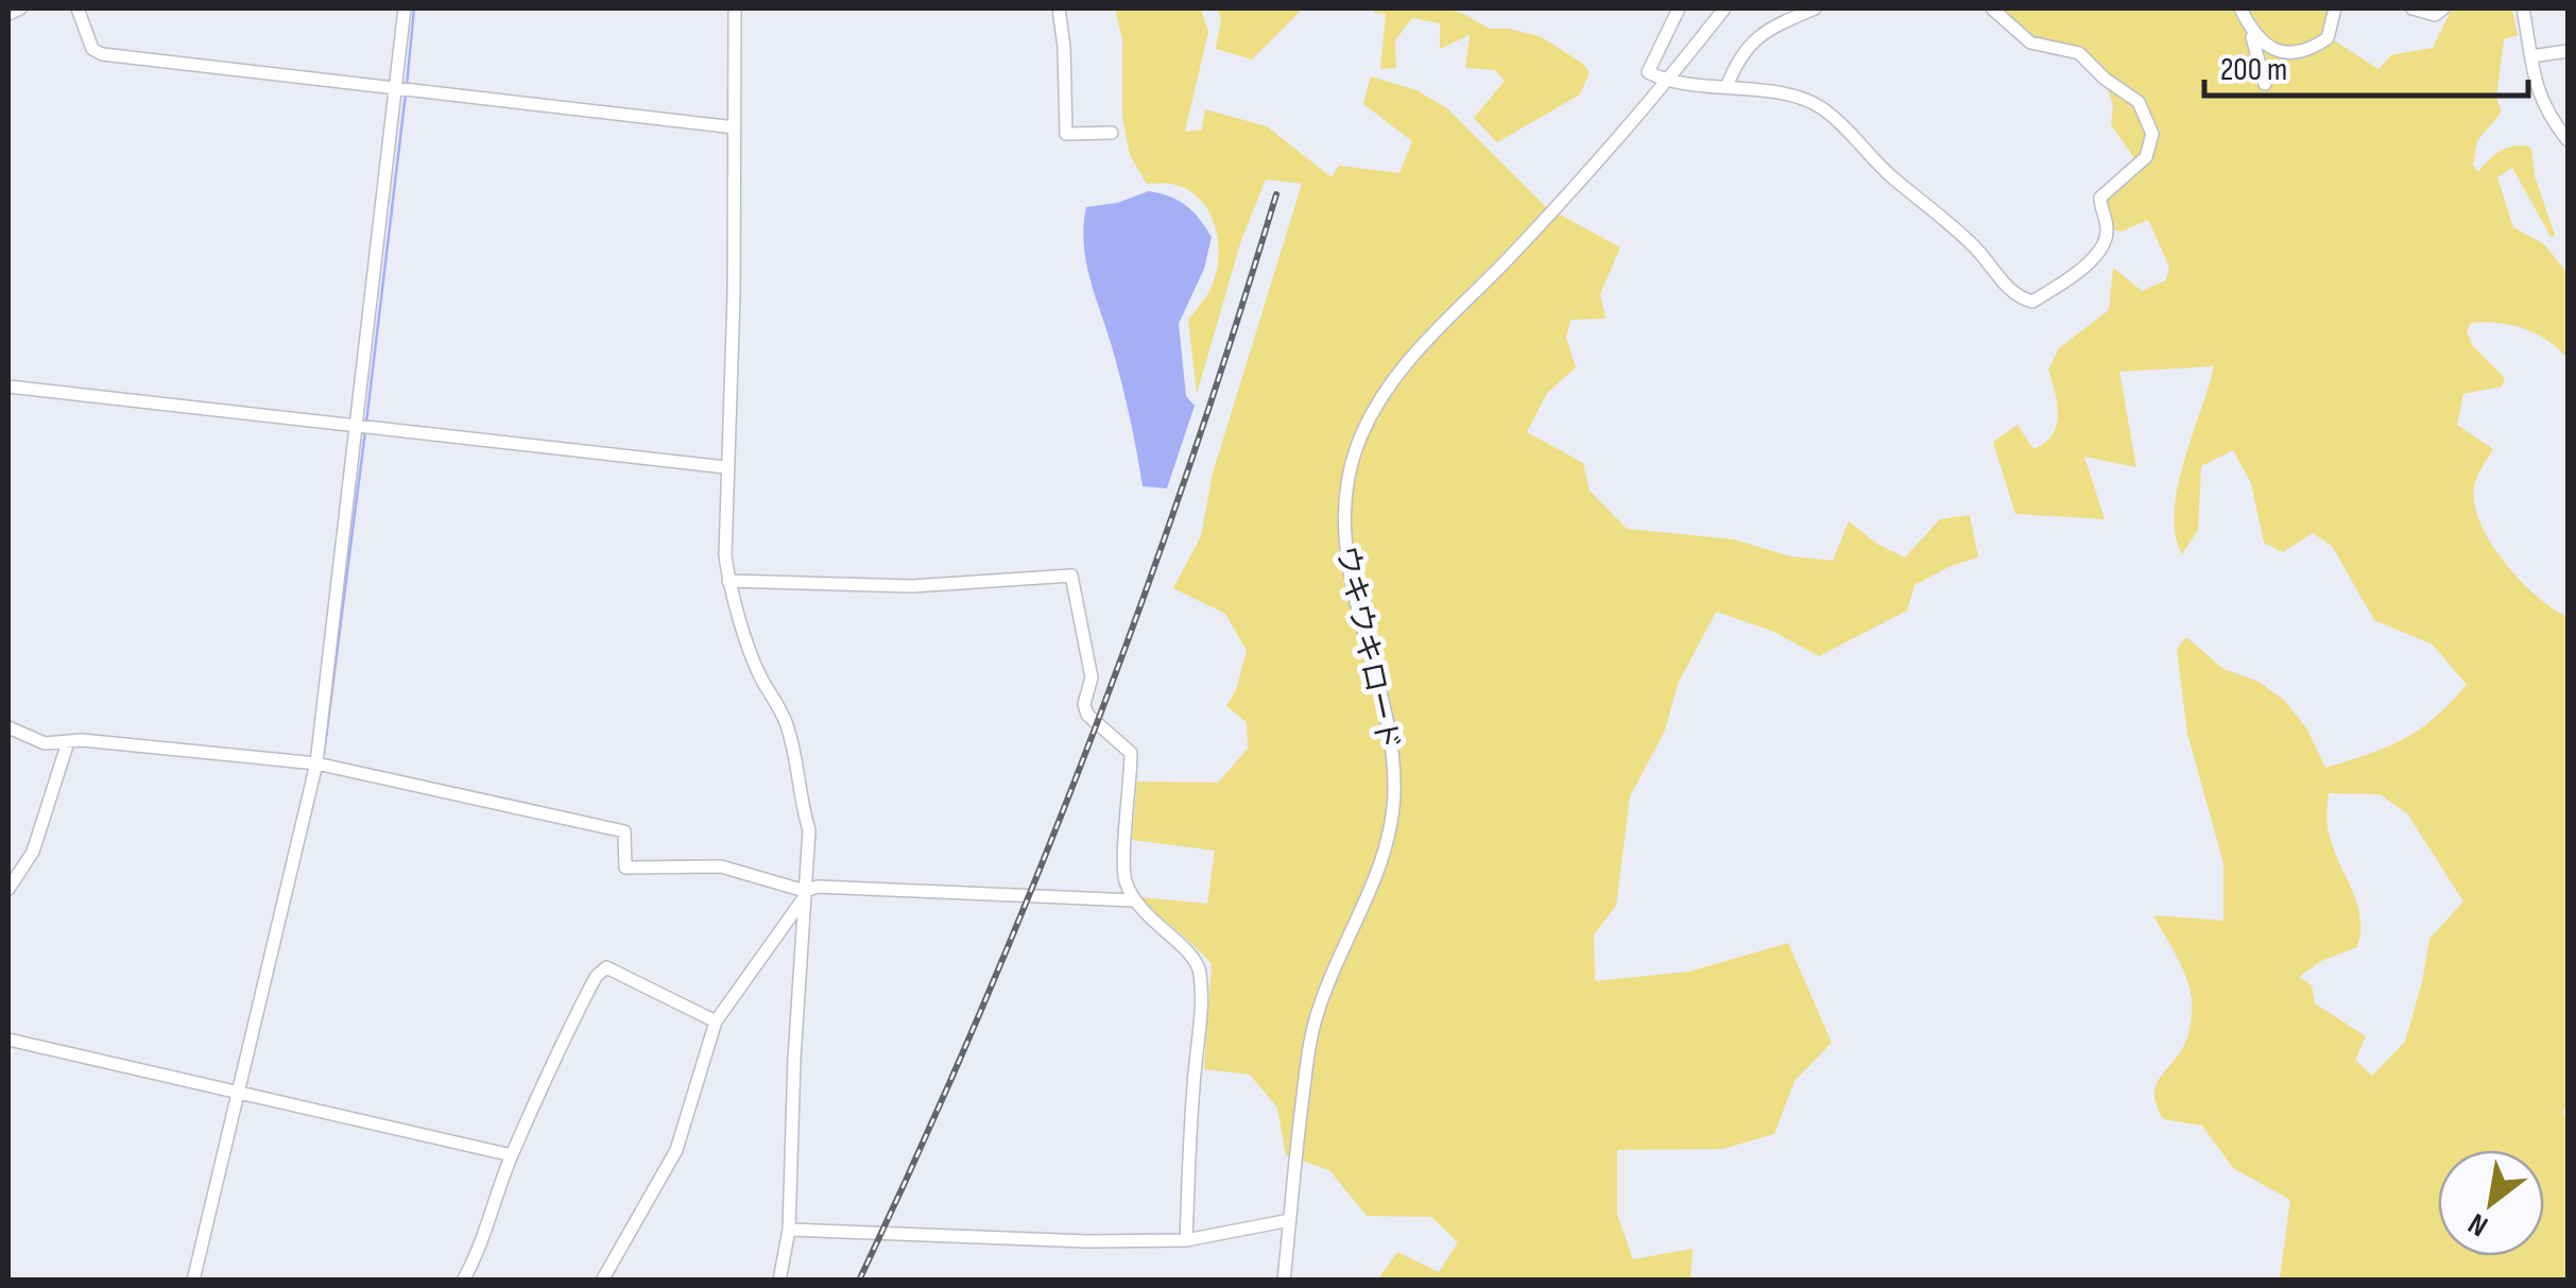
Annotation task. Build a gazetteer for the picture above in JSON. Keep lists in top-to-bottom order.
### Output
{
  "streets": {
    "street": ["ウキウキロード"]
  },
  "scale_bar": "200 m",
  "north": "bottom left"
}
